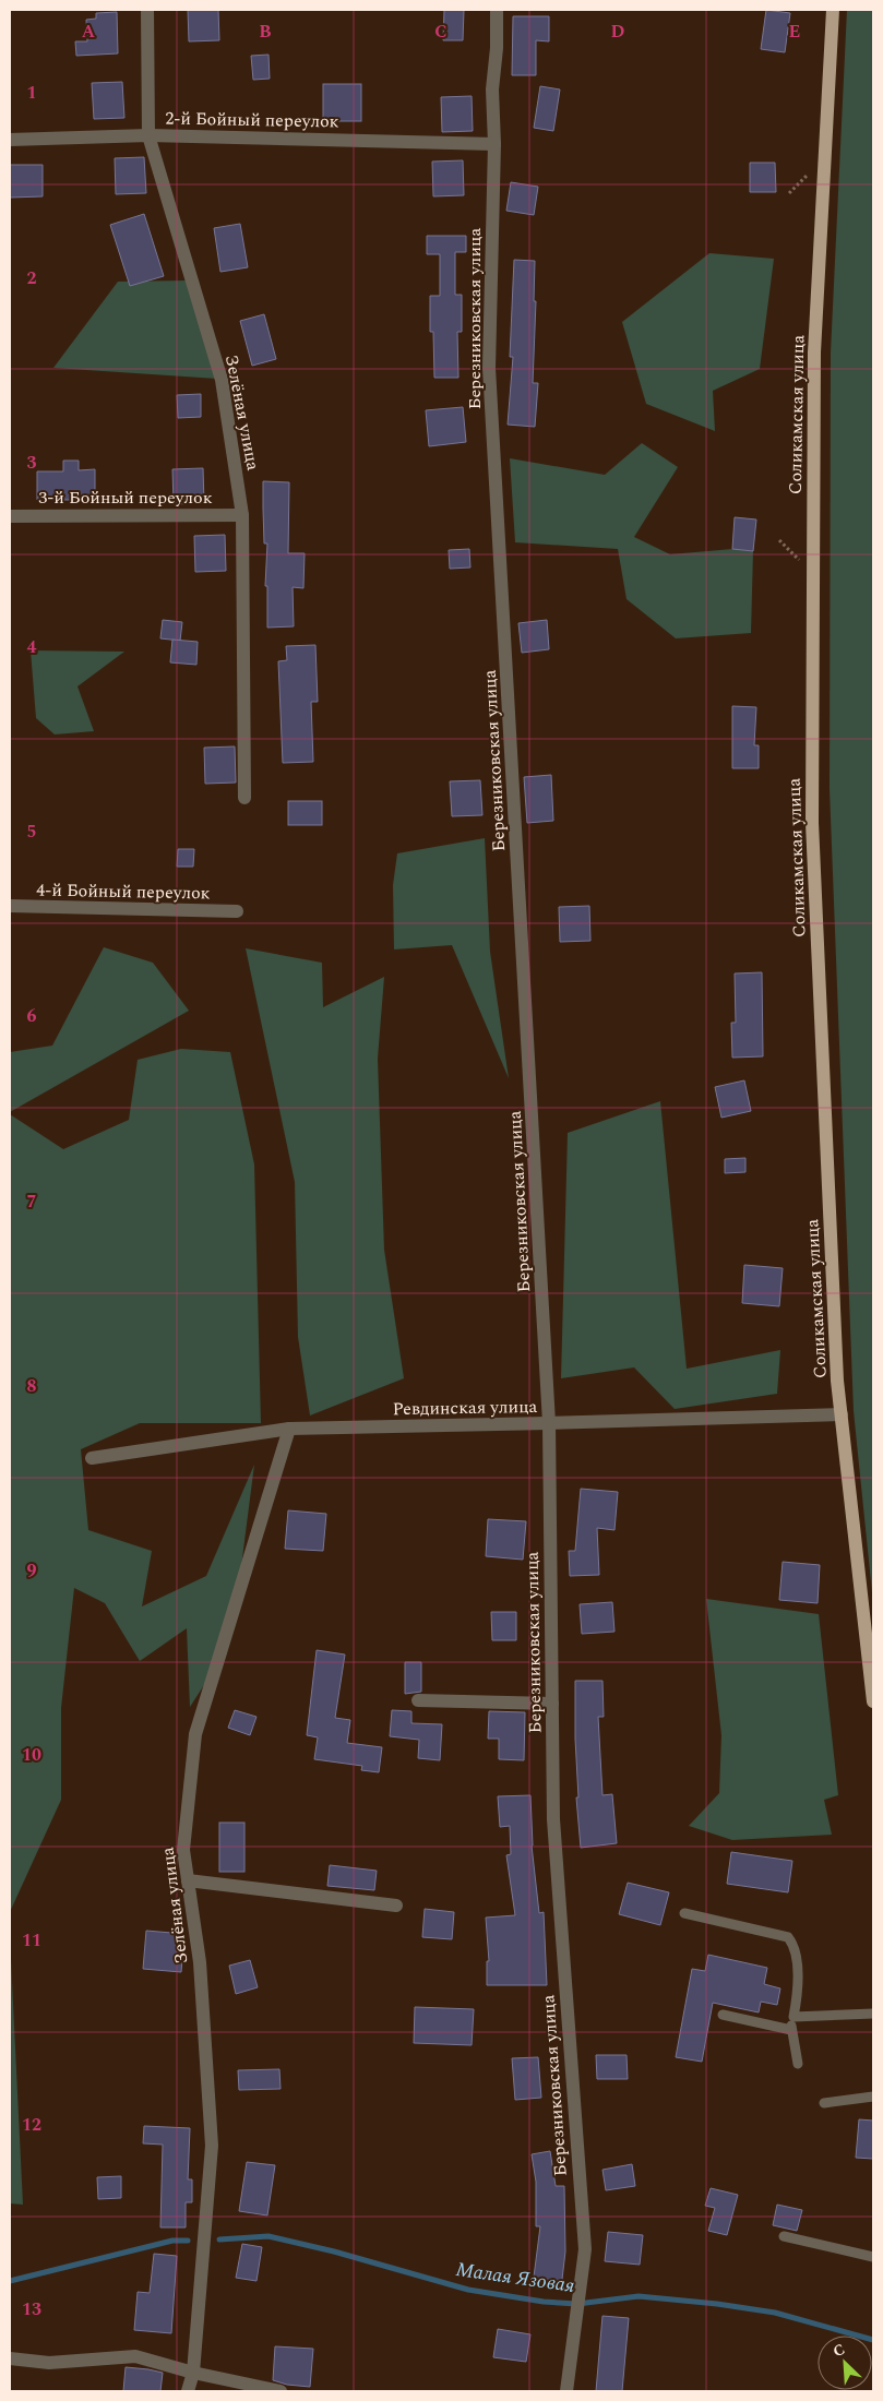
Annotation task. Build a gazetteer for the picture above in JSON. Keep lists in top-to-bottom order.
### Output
{
  "streets": {
    "main road": ["Соликамская улица"],
    "street": [
      "2-й Бойный переулок",
      "Березниковская улица",
      "Зелёная улица",
      "3-й Бойный переулок",
      "4-й Бойный переулок",
      "Ревдинская улица"
    ]
  },
  "crossings": [
    ["2-й Бойный переулок", "Березниковская улица"],
    ["2-й Бойный переулок", "Зелёная улица"],
    ["Березниковская улица", "Ревдинская улица"],
    ["Зелёная улица", "3-й Бойный переулок"],
    ["Зелёная улица", "Ревдинская улица"],
    ["Соликамская улица", "Ревдинская улица"]
  ],
  "water": ["Малая Язовая"],
  "north": "top left",
  "grid": {
    "columns": [
      "A",
      "B",
      "C",
      "D",
      "E"
    ],
    "rows": [
      "1",
      "2",
      "3",
      "4",
      "5",
      "6",
      "7",
      "8",
      "9",
      "10",
      "11",
      "12",
      "13"
    ]
  }
}
